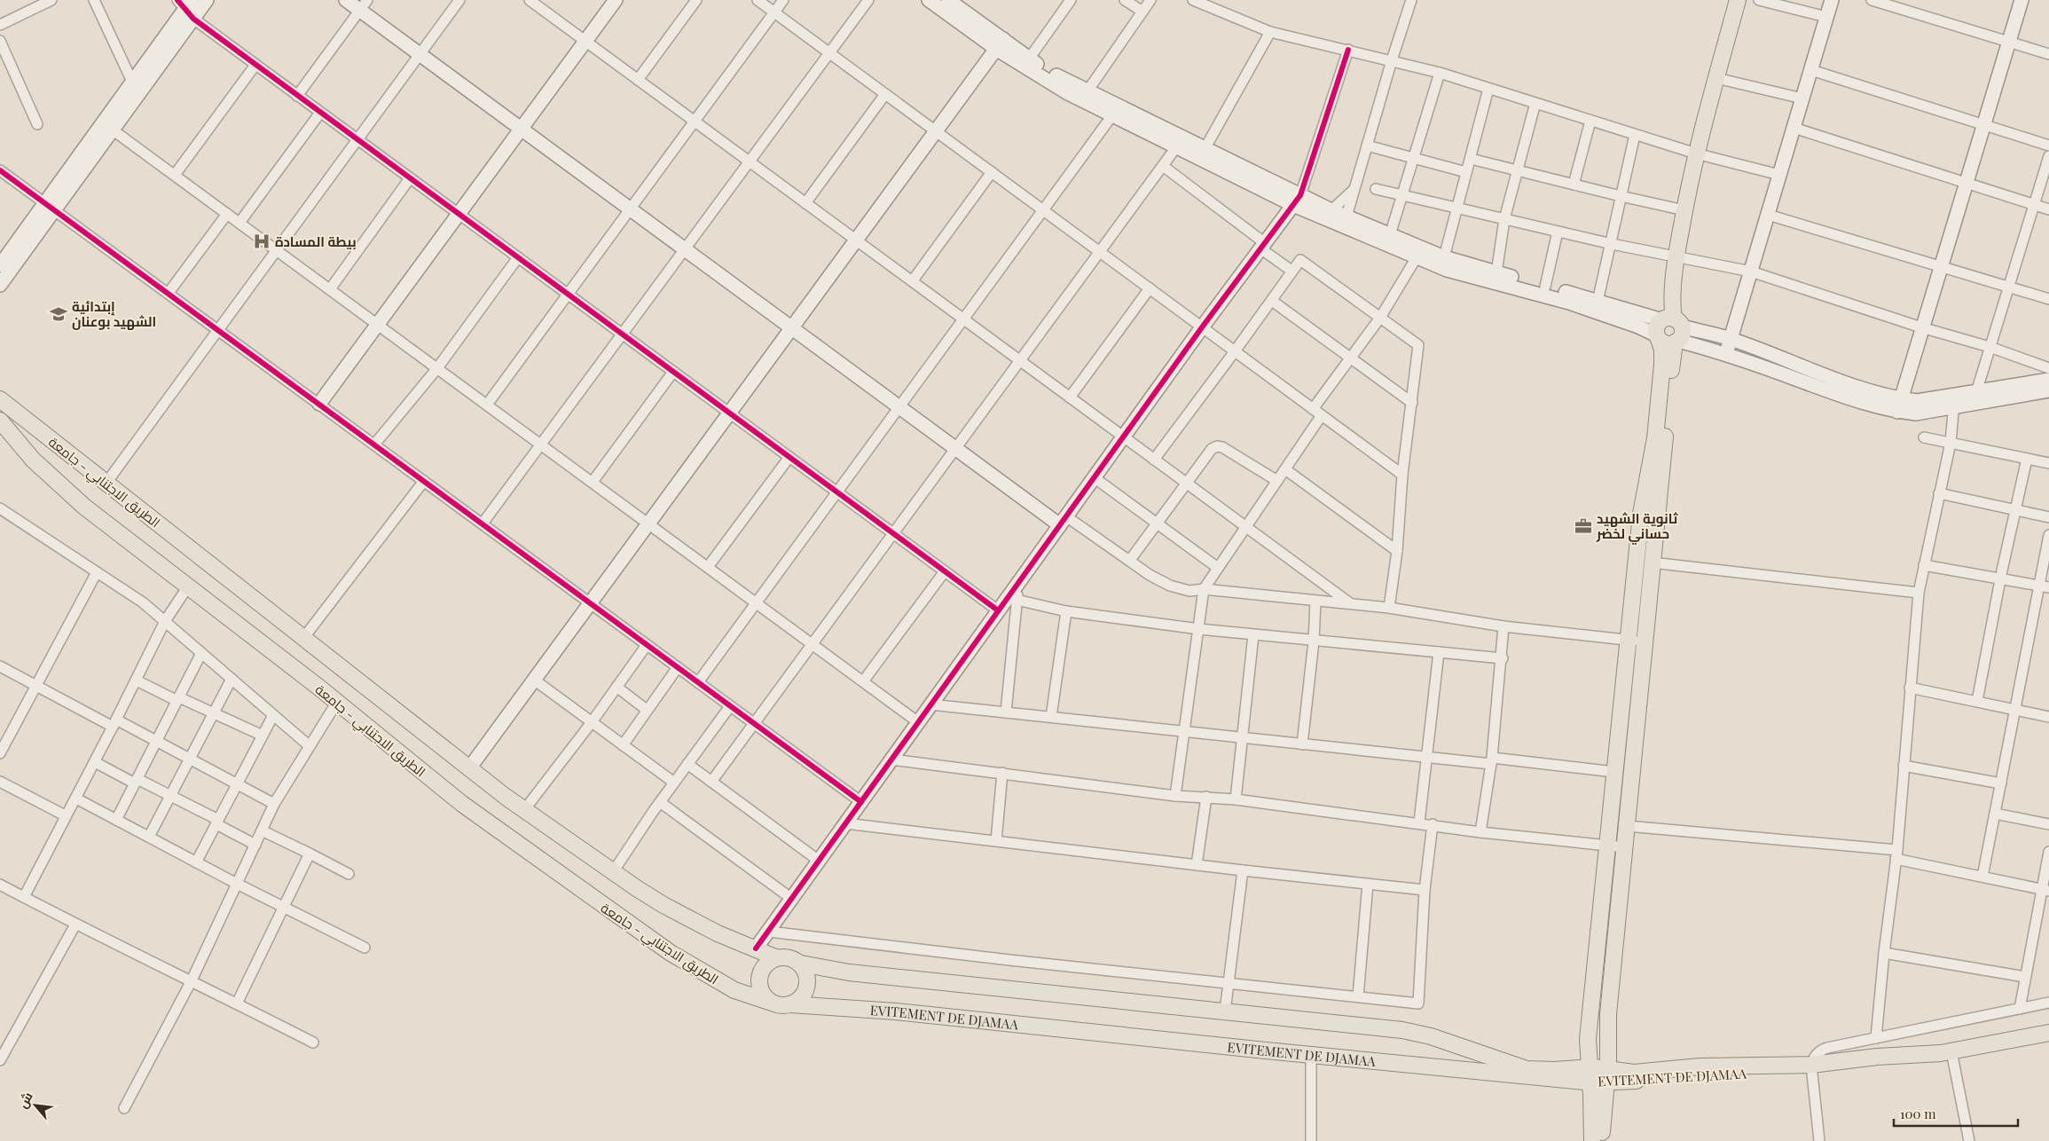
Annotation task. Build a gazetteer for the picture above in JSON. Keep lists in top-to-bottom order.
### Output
{
  "streets": {
    "main road": ["الطريق الاجتنابي - جامعة", "EVITEMENT DE DJAMAA"]
  },
  "crossings": [
    ["الطريق الاجتنابي - جامعة", "EVITEMENT DE DJAMAA"]
  ],
  "places": {
    "hospital": ["بيطة المسادة"],
    "school or university": ["إبتدائية الشهيد بوعنان"],
    "office": ["ثانوية الشهيد حساني لخضر"]
  },
  "scale_bar": "100 m",
  "north": "top left"
}
